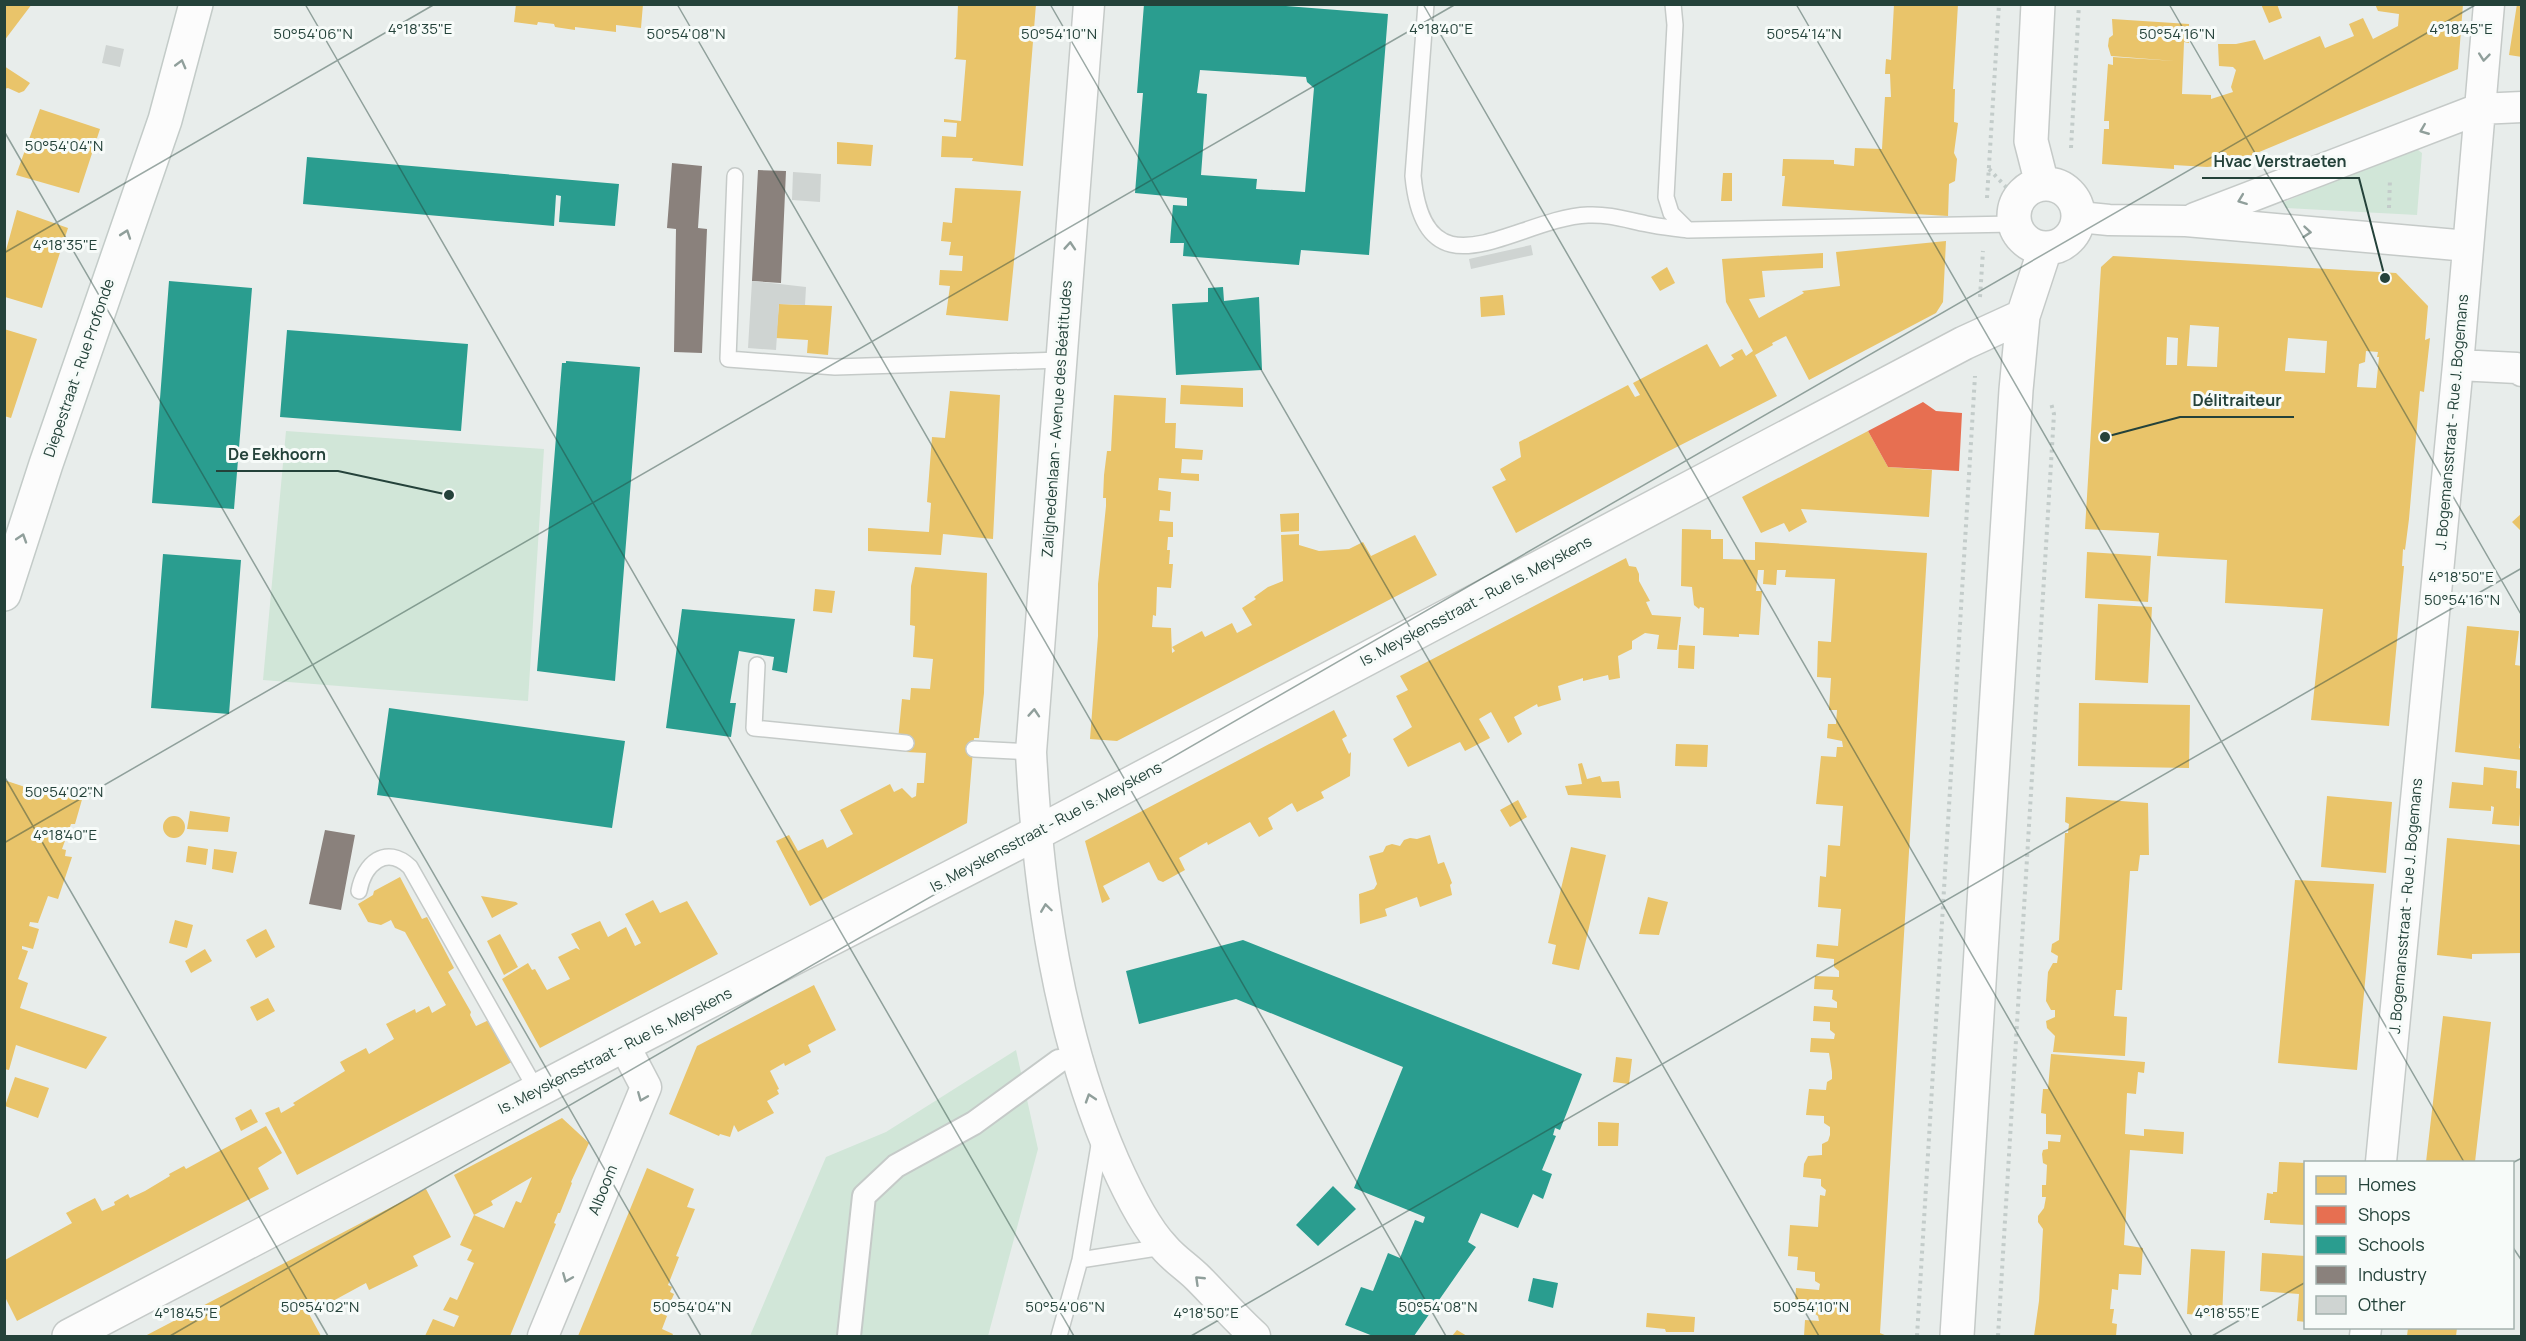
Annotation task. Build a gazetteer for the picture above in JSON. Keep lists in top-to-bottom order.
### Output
{
  "streets": {
    "street": [
      "Diepestraat - Rue Profonde",
      "Zalighedenlaan - Avenue des Béatitudes",
      "J. Bogemansstraat - Rue J. Bogemans",
      "Is. Meyskensstraat - Rue Is. Meyskens",
      "Alboom"
    ]
  },
  "crossings": [
    ["Zalighedenlaan - Avenue des Béatitudes", "Is. Meyskensstraat - Rue Is. Meyskens"],
    ["Is. Meyskensstraat - Rue Is. Meyskens", "Alboom"]
  ],
  "one_way": ["Diepestraat - Rue Profonde", "Zalighedenlaan - Avenue des Béatitudes", "Alboom"],
  "places": ["Hvac Verstraeten", "Délitraiteur", "De Eekhoorn"],
  "legend": [
    "Homes",
    "Shops",
    "Schools",
    "Industry",
    "Other"
  ],
  "coordinates": [
    "4°18'35\"E",
    "4°18'40\"E",
    "4°18'45\"E",
    "50°54'06\"N",
    "50°54'08\"N",
    "50°54'10\"N",
    "50°54'14\"N",
    "50°54'16\"N",
    "50°54'04\"N",
    "4°18'50\"E",
    "50°54'02\"N",
    "4°18'55\"E"
  ]
}
